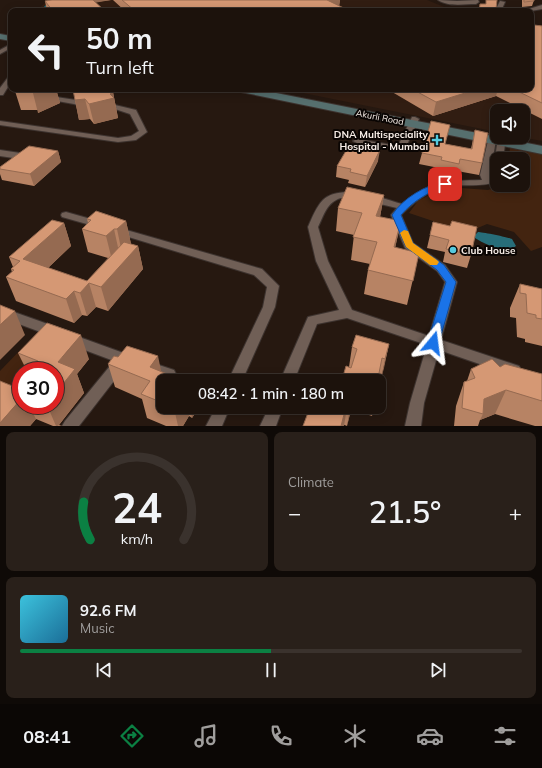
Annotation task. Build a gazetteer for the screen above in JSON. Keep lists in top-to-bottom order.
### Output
{
  "streets": {
    "street": ["Akurli Road"]
  },
  "places": {
    "health": ["DNA Multispeciality Hospital - Mumbai"],
    "other": ["Club House"]
  },
  "page": {
    "turn": ["50 m", "Turn left"],
    "limit": "30",
    "trip": "08:42 · 1 min · 180 m",
    "tile": "Climate",
    "heat": ["−", "21.5°", "+"],
    "song": ["92.6 FM", "Music"],
    "tabs": "08:41",
    "gauge": ["24", "km/h"]
  }
}
